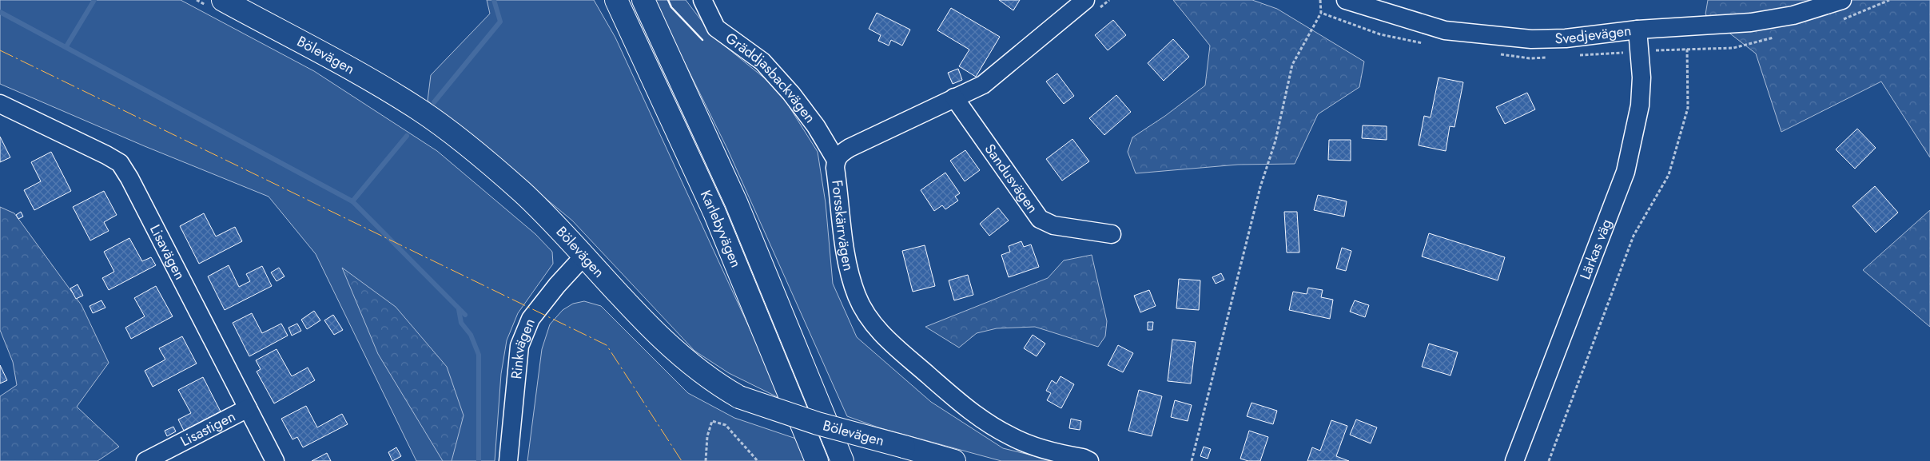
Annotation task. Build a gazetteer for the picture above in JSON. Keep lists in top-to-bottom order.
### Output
{
  "streets": {
    "main road": ["Bölevägen", "Karlebyvägen"],
    "street": [
      "Svedjevägen",
      "Gräddjasbackvägen",
      "Sandusvägen",
      "Forsskärrvägen",
      "Lärkas väg",
      "Lisavägen",
      "Rinkvägen",
      "Lisastigen"
    ]
  },
  "crossings": [
    ["Svedjevägen", "Lärkas väg"],
    ["Bölevägen", "Rinkvägen"],
    ["Gräddjasbackvägen", "Forsskärrvägen"],
    ["Sandusvägen", "Forsskärrvägen"],
    ["Lisavägen", "Lisastigen"]
  ]
}
